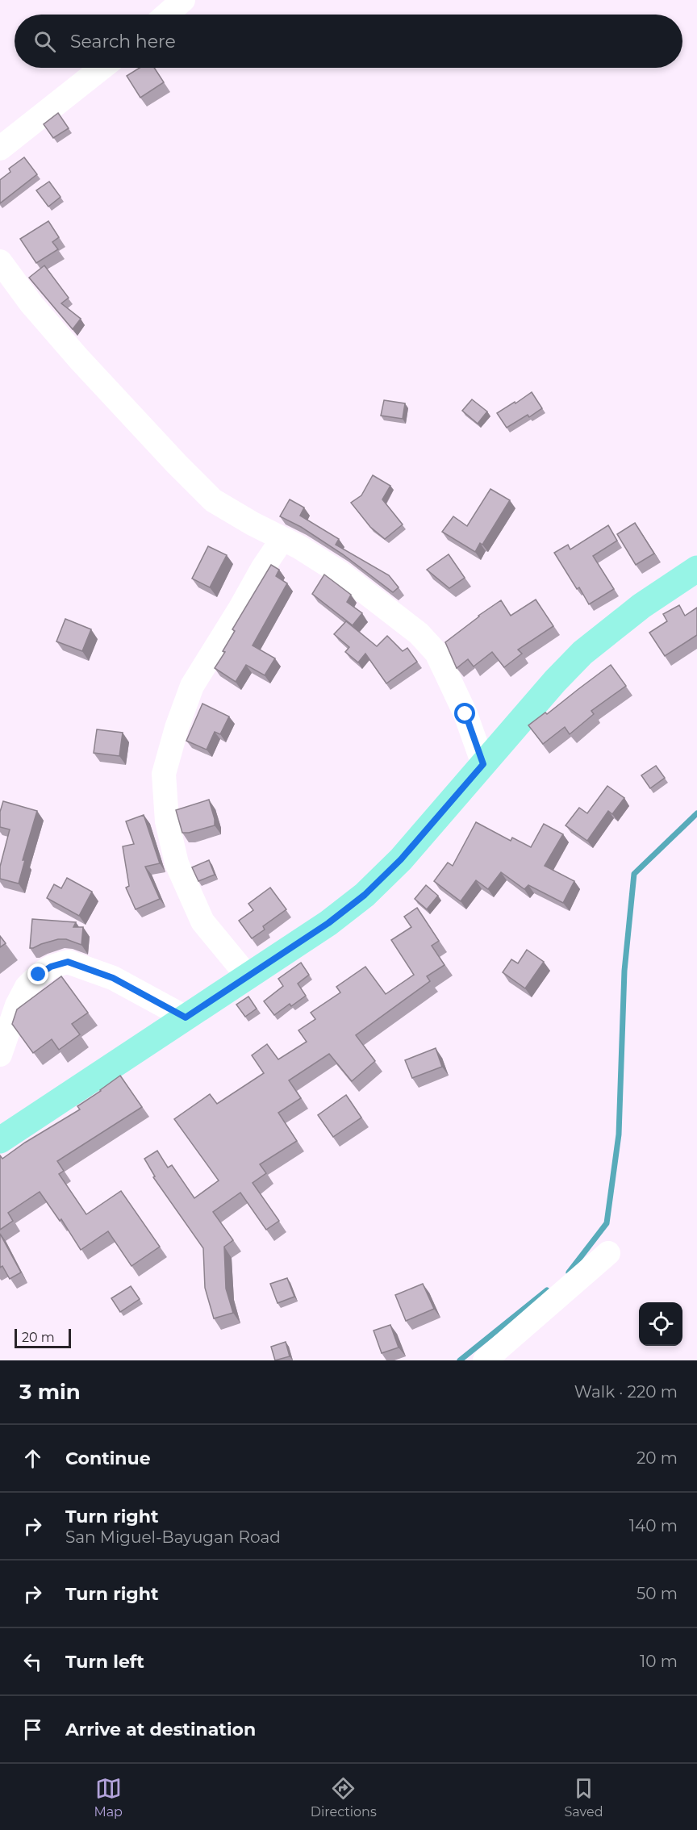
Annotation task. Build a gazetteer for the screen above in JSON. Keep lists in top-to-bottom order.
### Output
{
  "scale_bar": "20 m",
  "page": {
    "search": "Search here",
    "scale": "20 m",
    "heading": ["3 min", "Walk · 220 m"],
    "list": [
      ["Continue", "20 m"],
      ["Turn right", "San Miguel-Bayugan Road", "140 m"],
      ["Turn right", "50 m"],
      ["Turn left", "10 m"],
      "Arrive at destination"
    ],
    "nav": ["Map", "Directions", "Saved"]
  }
}
